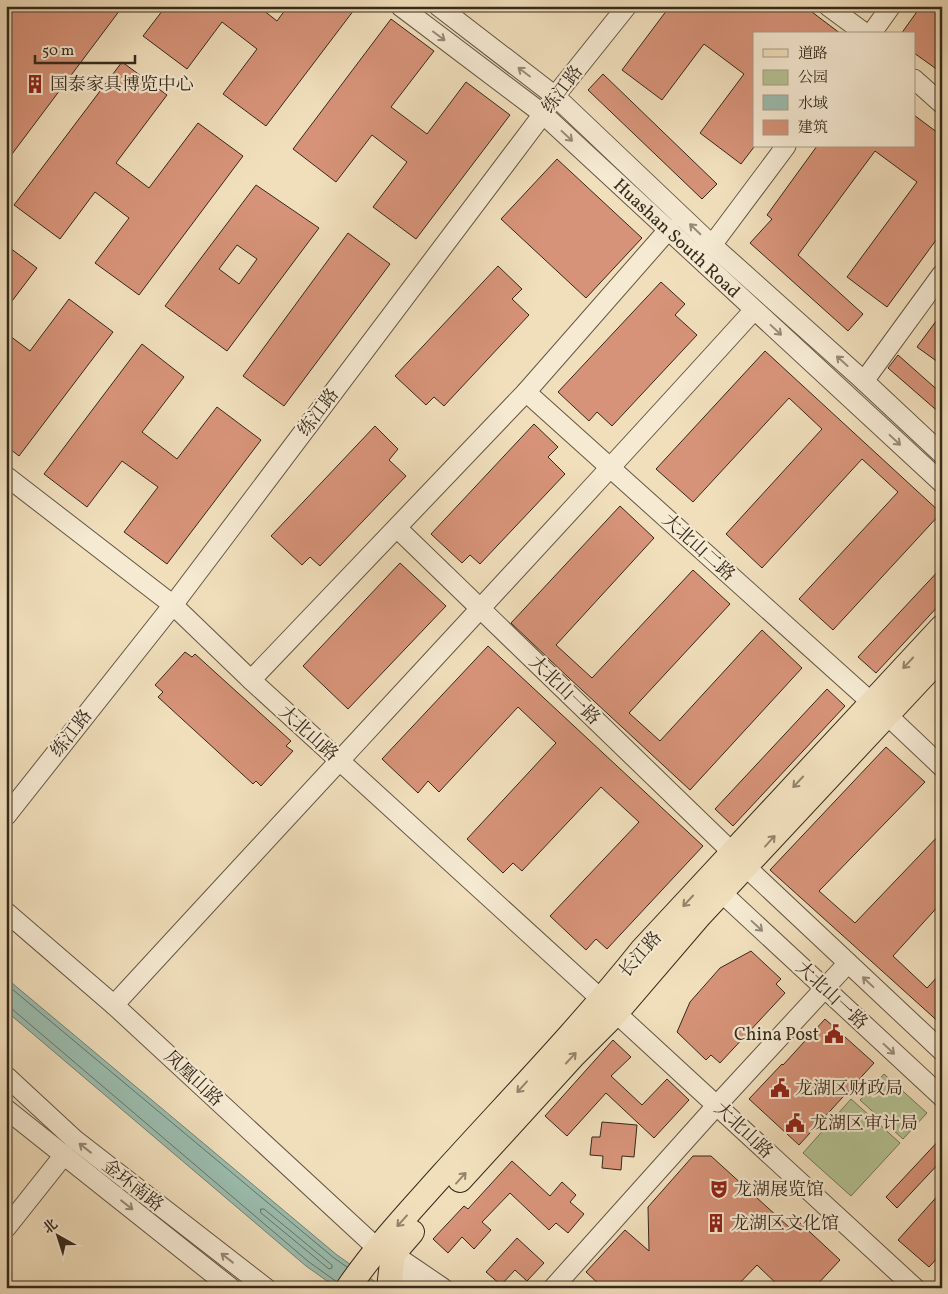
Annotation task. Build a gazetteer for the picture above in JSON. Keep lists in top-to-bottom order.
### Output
{
  "streets": {
    "main road": ["长江路"],
    "street": [
      "练江路",
      "Huashan South Road",
      "大北山二路",
      "大北山一路",
      "大北山路",
      "凤凰山路",
      "金环南路"
    ]
  },
  "crossings": [
    ["练江路", "Huashan South Road"],
    ["练江路", "大北山路"],
    ["大北山二路", "长江路"],
    ["大北山一路", "长江路"],
    ["大北山路", "长江路"],
    ["长江路", "凤凰山路"]
  ],
  "places": {
    "building": ["国泰家具博览中心", "龙湖区文化馆"],
    "public building": ["China Post", "龙湖区财政局", "龙湖区审计局"],
    "theatre": ["龙湖展览馆"]
  },
  "legend": [
    "道路",
    "公园",
    "水域",
    "建筑"
  ],
  "scale_bar": "50 m",
  "north": "top left"
}
